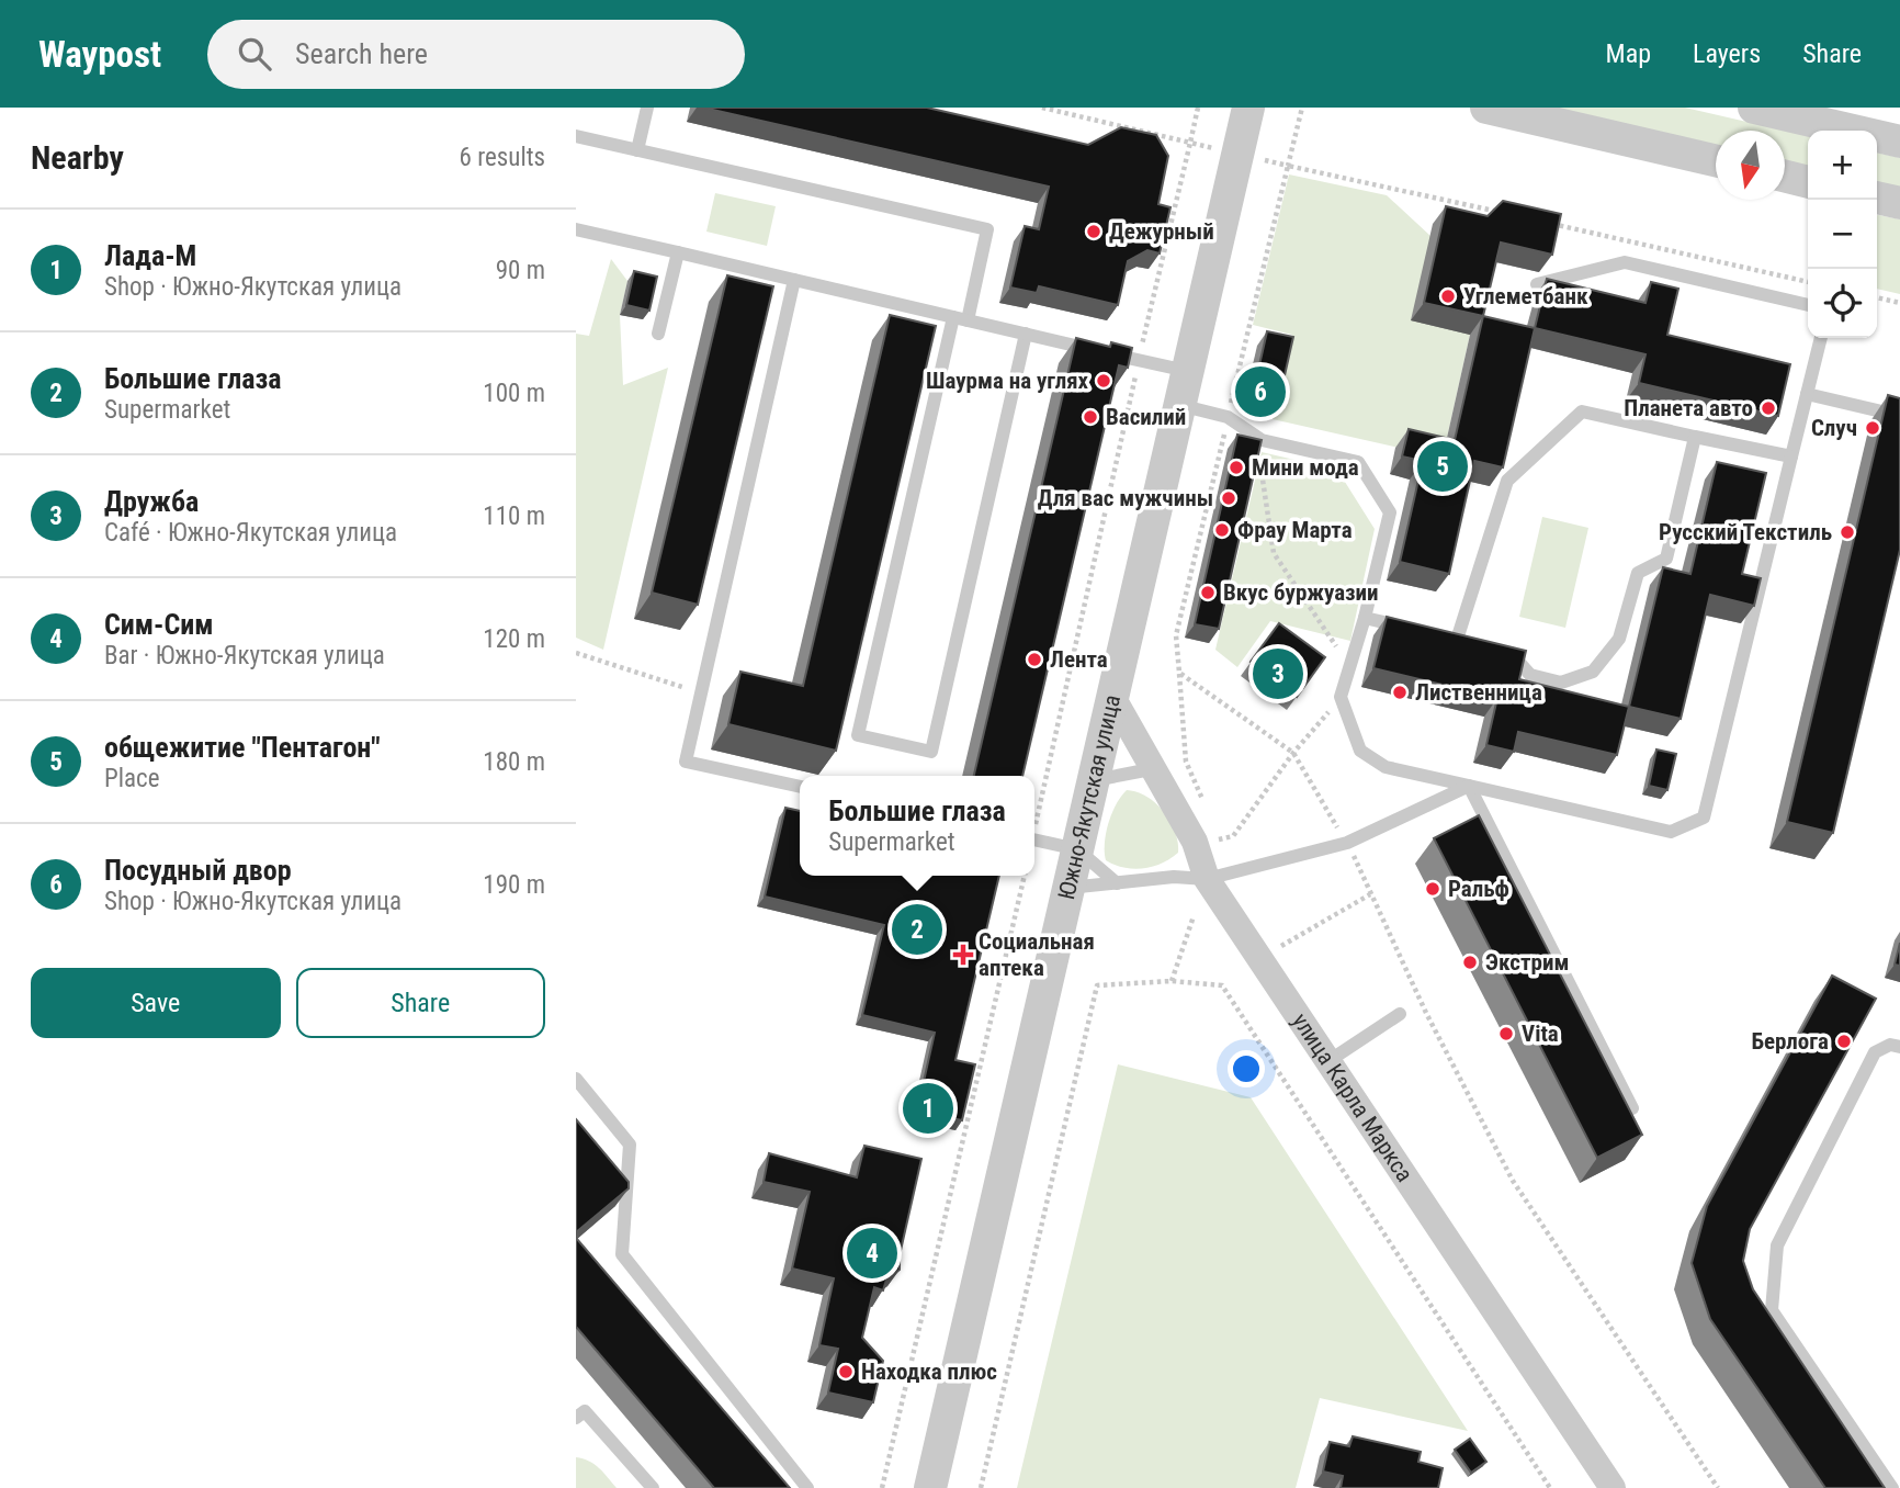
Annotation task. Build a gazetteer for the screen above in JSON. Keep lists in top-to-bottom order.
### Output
{
  "streets": {
    "street": ["Южно-Якутская улица", "улица Карла Маркса"]
  },
  "crossings": [
    ["Южно-Якутская улица", "улица Карла Маркса"]
  ],
  "places": {
    "other": [
      "Дежурный",
      "Углеметбанк",
      "Шаурма на углях",
      "Планета авто",
      "Василий",
      "Случ",
      "Мини мода",
      "Для вас мужчины",
      "Фрау Марта",
      "Русский Текстиль",
      "Вкус буржуазии",
      "Лента",
      "Лиственница",
      "Ральф",
      "Экстрим",
      "Vita",
      "Берлога",
      "Находка плюс"
    ],
    "health": ["Социальная аптека"]
  },
  "north": "bottom",
  "page": {
    "header": "Waypost",
    "search": "Search here",
    "nav": ["Map", "Layers", "Share"],
    "heading": ["Nearby", "6 results"],
    "map_buttons": ["+", "−"],
    "list": [
      {
        "mark": "1",
        "name": "Лада-М",
        "note": "Shop · Южно-Якутская улица",
        "value": "90 m"
      },
      {
        "mark": "2",
        "name": "Большие глаза",
        "note": "Supermarket",
        "value": "100 m"
      },
      {
        "mark": "3",
        "name": "Дружба",
        "note": "Café · Южно-Якутская улица",
        "value": "110 m"
      },
      {
        "mark": "4",
        "name": "Сим-Сим",
        "note": "Bar · Южно-Якутская улица",
        "value": "120 m"
      },
      {
        "mark": "5",
        "name": "общежитие \"Пентагон\"",
        "note": "Place",
        "value": "180 m"
      },
      {
        "mark": "6",
        "name": "Посудный двор",
        "note": "Shop · Южно-Якутская улица",
        "value": "190 m"
      }
    ],
    "pins": [
      "6",
      "5",
      "3",
      "2",
      "1",
      "4"
    ],
    "popup": ["Большие глаза", "Supermarket"],
    "buttons": ["Save", "Share"]
  }
}
